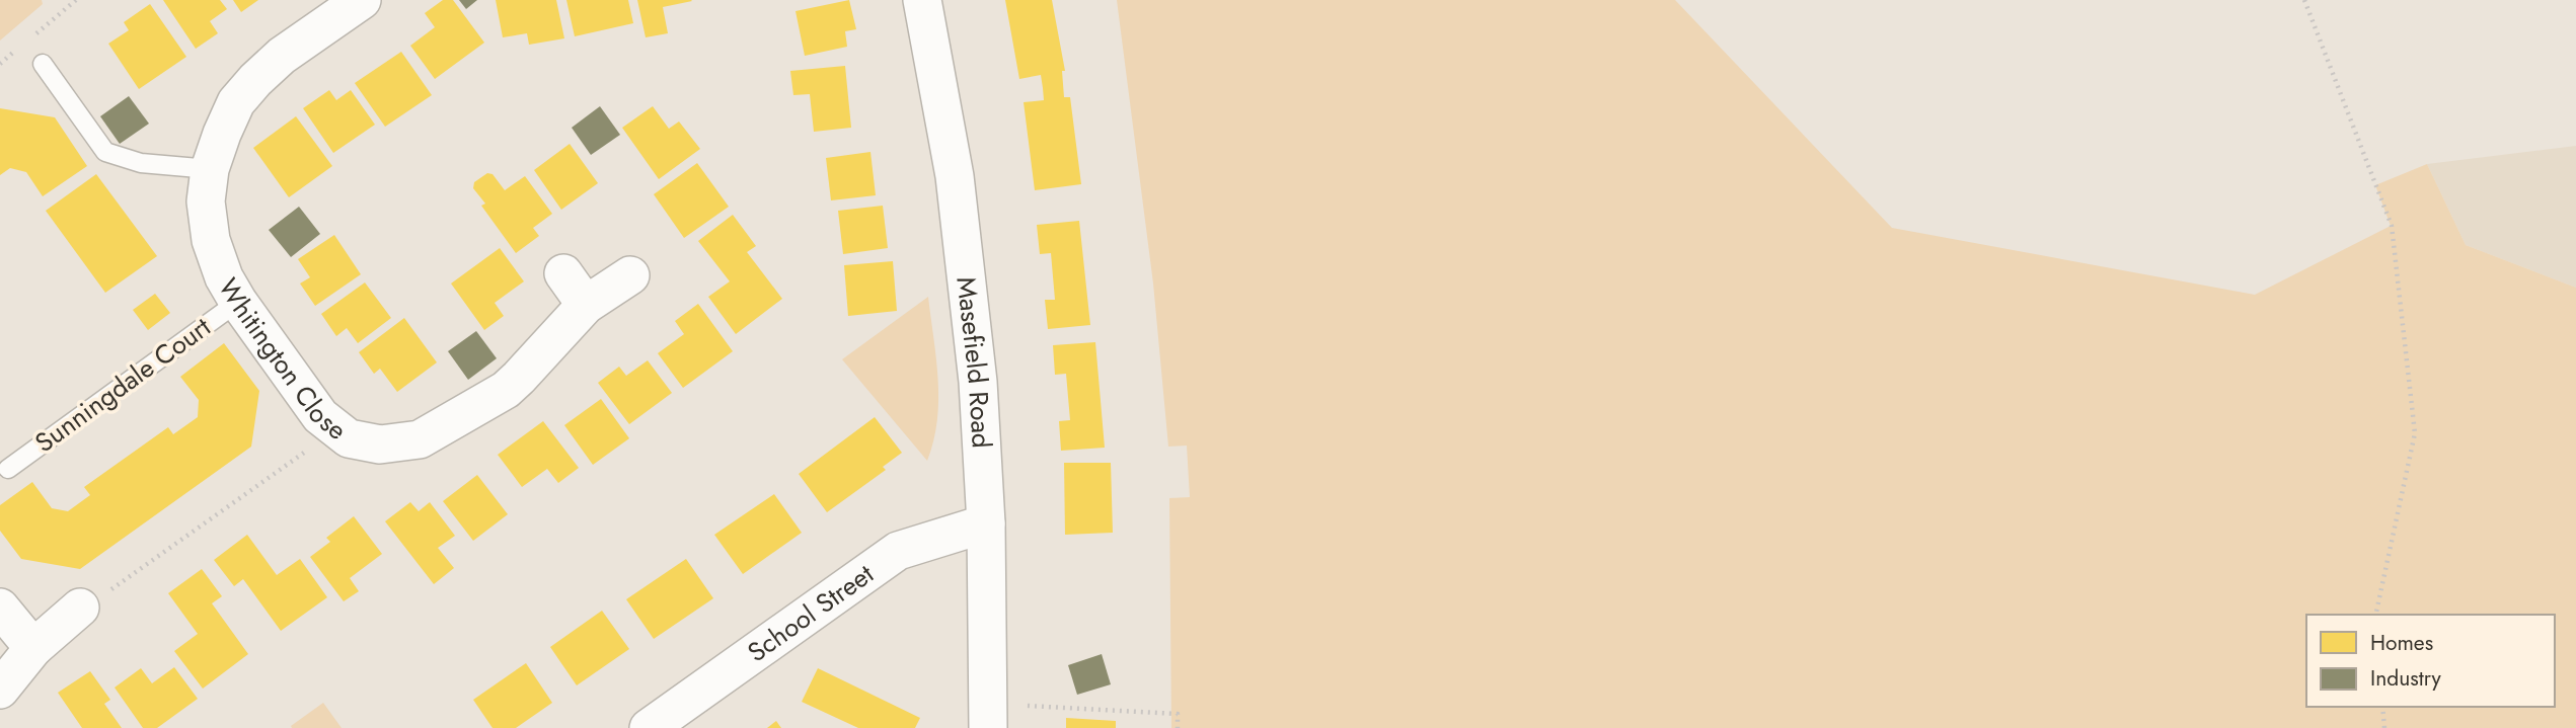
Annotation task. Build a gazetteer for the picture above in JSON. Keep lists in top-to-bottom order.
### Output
{
  "streets": {
    "street": ["Whitington Close", "Masefield Road", "School Street"],
    "lane": ["Sunningdale Court"]
  },
  "crossings": [
    ["Whitington Close", "Sunningdale Court"],
    ["Masefield Road", "School Street"]
  ],
  "legend": ["Homes", "Industry"]
}
